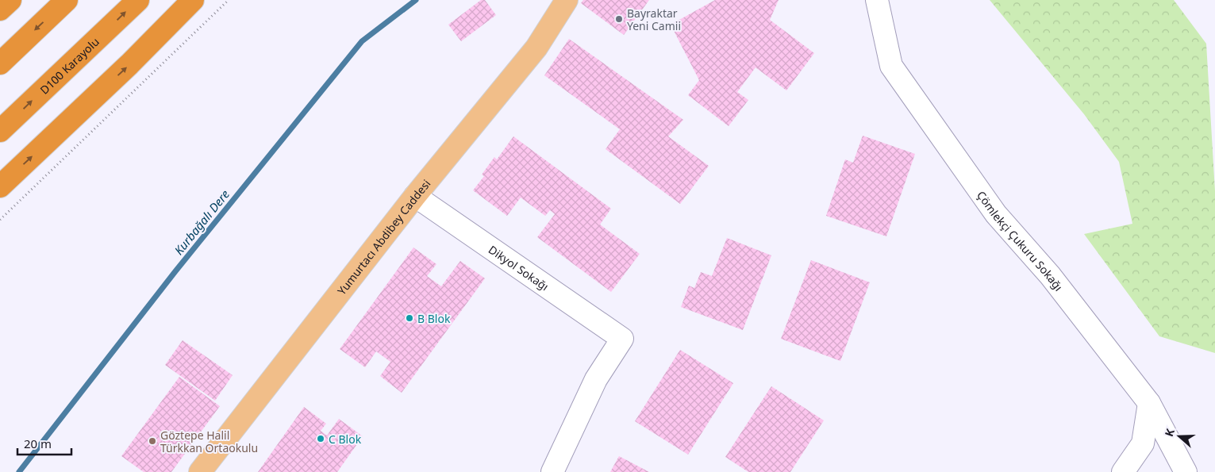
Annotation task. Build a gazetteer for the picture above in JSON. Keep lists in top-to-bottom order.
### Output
{
  "streets": {
    "highway": ["D100 Karayolu"],
    "main road": ["Yumurtacı Abdibey Caddesi"],
    "street": ["Çömlekçi Çukuru Sokağı", "Dikyol Sokağı"]
  },
  "crossings": [
    ["Yumurtacı Abdibey Caddesi", "Dikyol Sokağı"]
  ],
  "water": ["Kurbağalı Dere"],
  "places": [
    "Bayraktar Yeni Camii",
    "B Blok",
    "C Blok",
    "Göztepe Halil Türkkan Ortaokulu"
  ],
  "scale_bar": "20 m",
  "north": "left"
}
